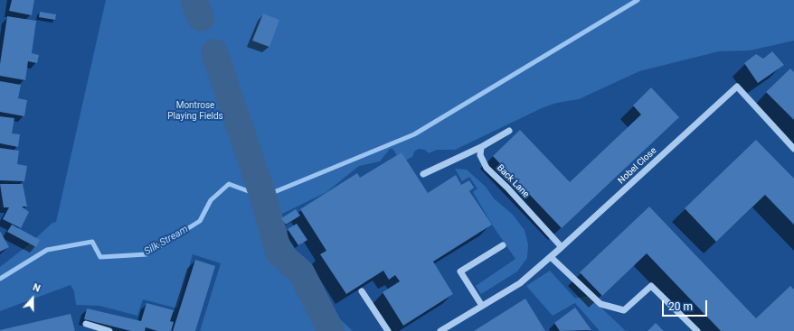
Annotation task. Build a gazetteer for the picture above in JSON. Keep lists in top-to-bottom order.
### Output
{
  "streets": {
    "street": ["Nobel Close", "Back Lane"]
  },
  "crossings": [
    ["Nobel Close", "Back Lane"]
  ],
  "water": ["Silk Stream"],
  "parks": ["Montrose Playing Fields"],
  "scale_bar": "20 m",
  "north": "top"
}
